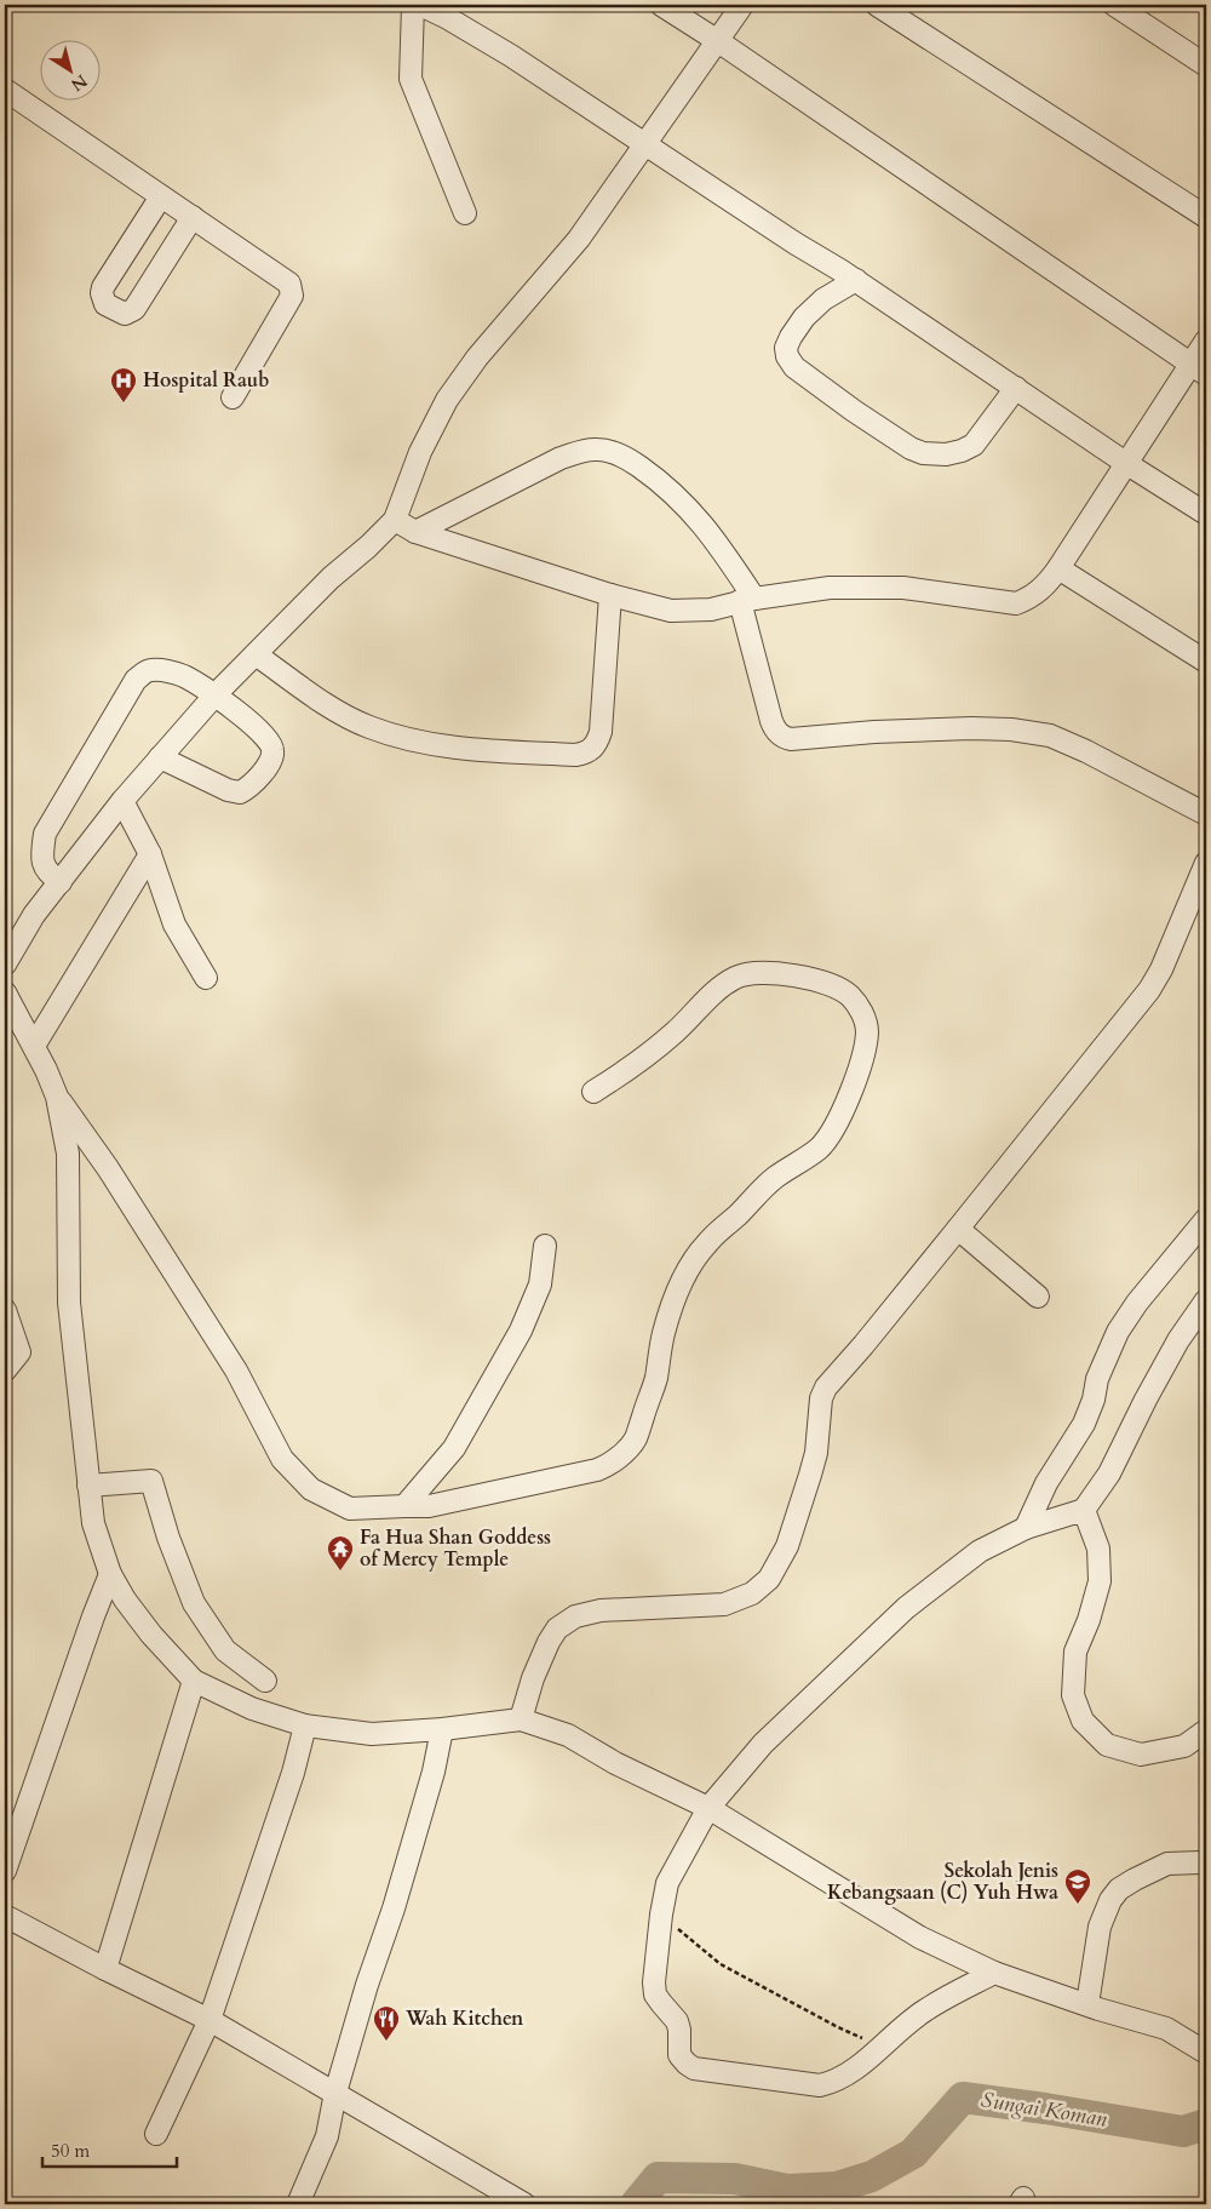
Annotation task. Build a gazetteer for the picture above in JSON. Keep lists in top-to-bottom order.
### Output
{
  "water": ["Sungai Koman"],
  "places": {
    "hospital": ["Hospital Raub"],
    "temple": ["Fa Hua Shan Goddess of Mercy Temple"],
    "school or university": ["Sekolah Jenis Kebangsaan (C) Yuh Hwa"],
    "restaurant": ["Wah Kitchen"]
  },
  "scale_bar": "50 m",
  "north": "bottom right"
}
